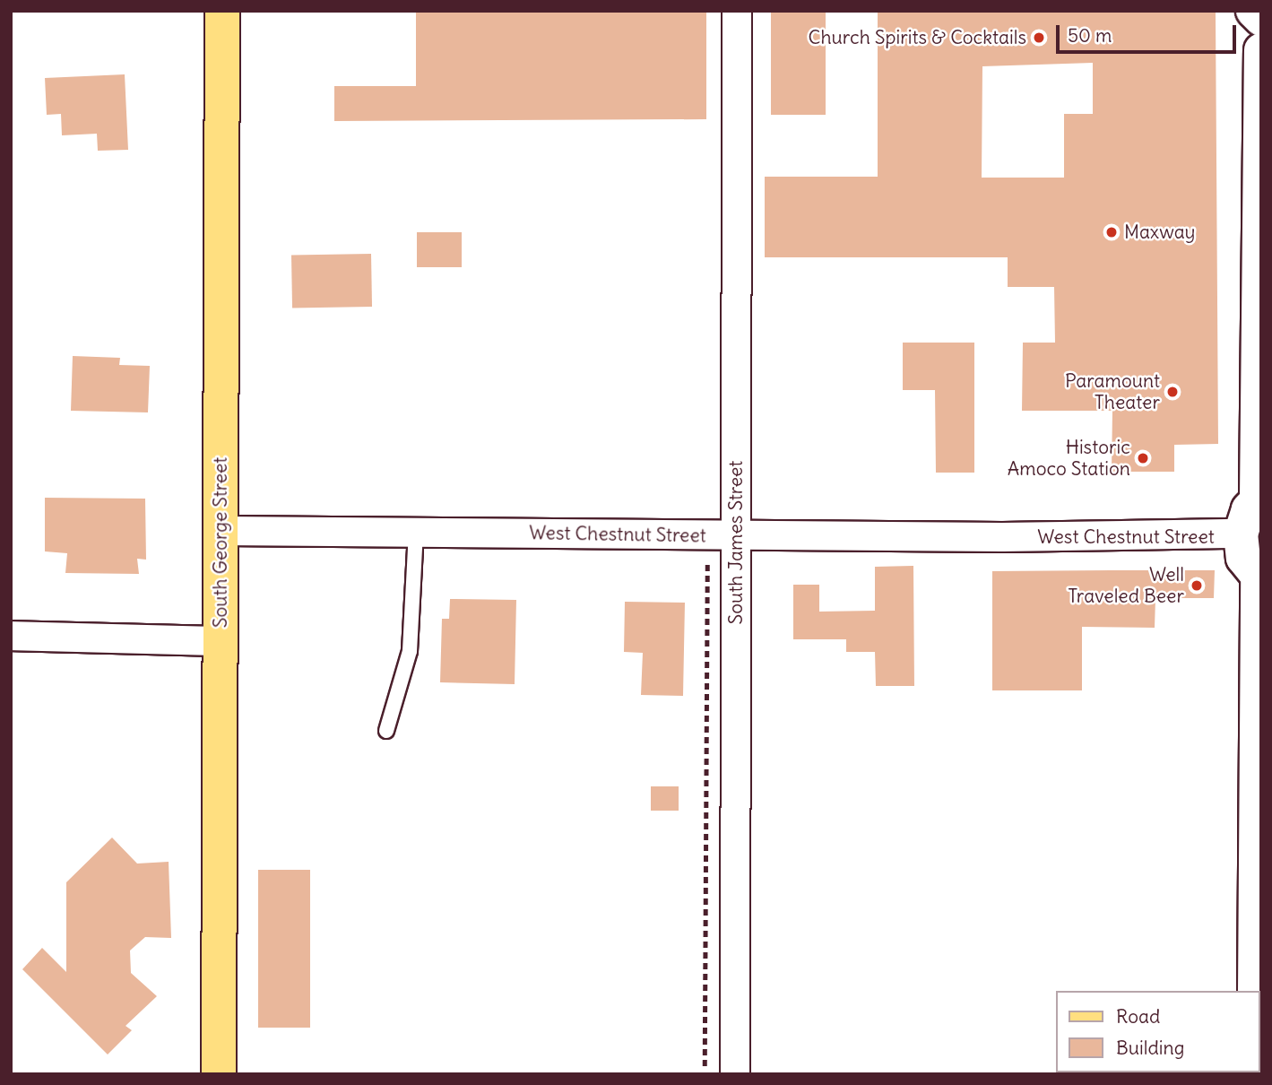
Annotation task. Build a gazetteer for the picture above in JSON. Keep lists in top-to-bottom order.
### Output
{
  "streets": {
    "main road": ["South George Street"],
    "street": ["West Chestnut Street", "South James Street"]
  },
  "crossings": [
    ["West Chestnut Street", "South George Street"],
    ["West Chestnut Street", "South James Street"]
  ],
  "places": [
    "Church Spirits & Cocktails",
    "Maxway",
    "Paramount Theater",
    "Historic Amoco Station",
    "Well Traveled Beer"
  ],
  "legend": ["Road", "Building"],
  "scale_bar": "50 m"
}
